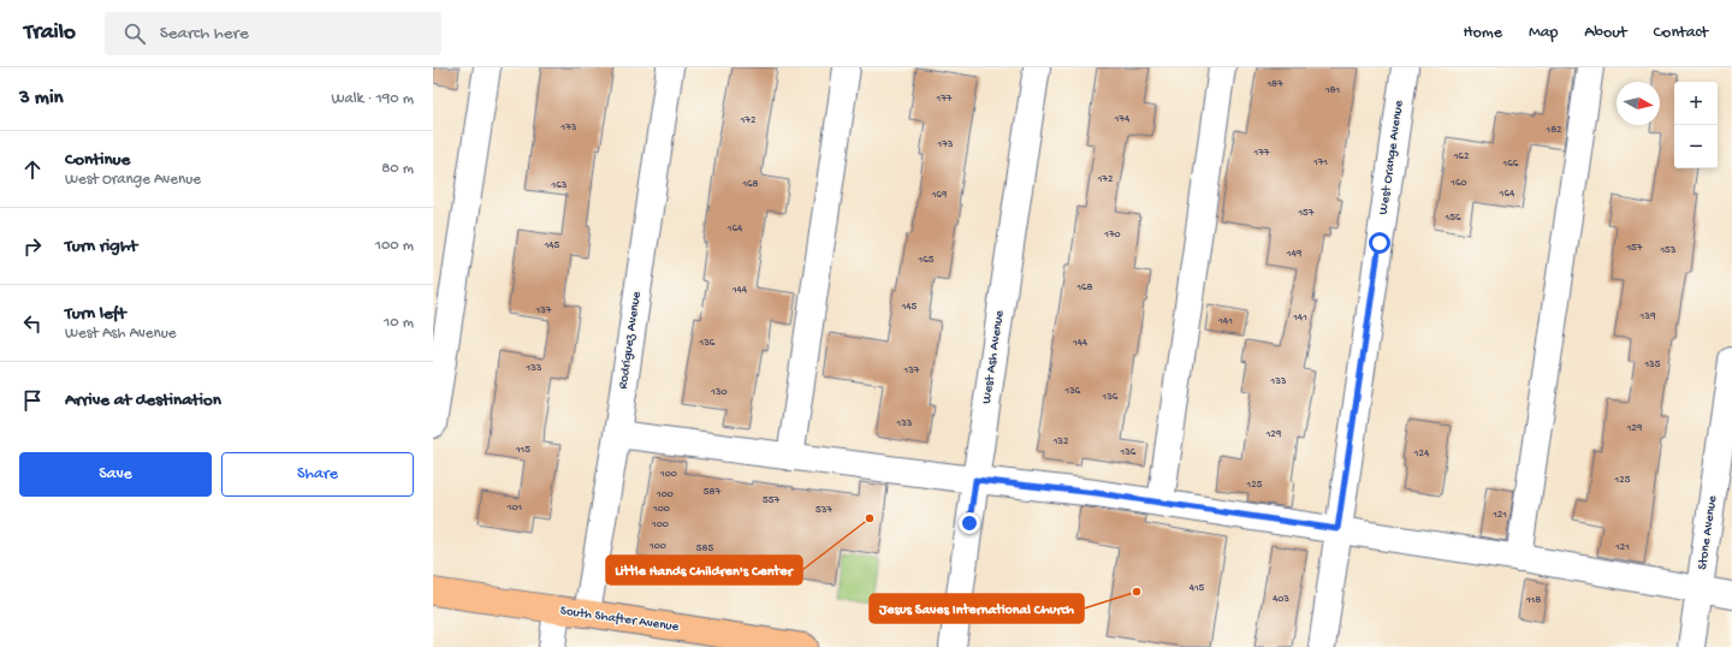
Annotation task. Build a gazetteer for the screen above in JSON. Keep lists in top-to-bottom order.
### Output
{
  "streets": {
    "main road": ["South Shafter Avenue"],
    "street": [
      "West Orange Avenue",
      "Rodriguez Avenue",
      "West Ash Avenue",
      "Stone Avenue"
    ]
  },
  "crossings": [
    ["Rodriguez Avenue", "South Shafter Avenue"]
  ],
  "places": ["Little Hands Children's Center", "Jesus Saves International Church"],
  "house_numbers": [
    "187",
    "181",
    "177",
    "174",
    "172",
    "173",
    "182",
    "173",
    "177",
    "162",
    "171",
    "166",
    "172",
    "160",
    "168",
    "163",
    "164",
    "169",
    "157",
    "156",
    "164",
    "170",
    "145",
    "157",
    "153",
    "149",
    "165",
    "168",
    "144",
    "145",
    "137",
    "139",
    "141",
    "141",
    "136",
    "144",
    "135",
    "133",
    "137",
    "133",
    "136",
    "130",
    "136",
    "133",
    "129",
    "129",
    "132",
    "115",
    "136",
    "124",
    "100",
    "125",
    "125",
    "587",
    "100",
    "557",
    "101",
    "100",
    "537",
    "121",
    "100",
    "100",
    "121",
    "585",
    "415",
    "403",
    "118"
  ],
  "north": "right",
  "page": {
    "header": "Trailo",
    "search": "Search here",
    "nav": [
      "Home",
      "Map",
      "About",
      "Contact"
    ],
    "heading": ["3 min", "Walk · 190 m"],
    "map_buttons": ["+", "−"],
    "list": [
      ["Continue", "West Orange Avenue", "80 m"],
      ["Turn right", "100 m"],
      ["Turn left", "West Ash Avenue", "10 m"],
      "Arrive at destination"
    ],
    "buttons": ["Save", "Share"]
  }
}
